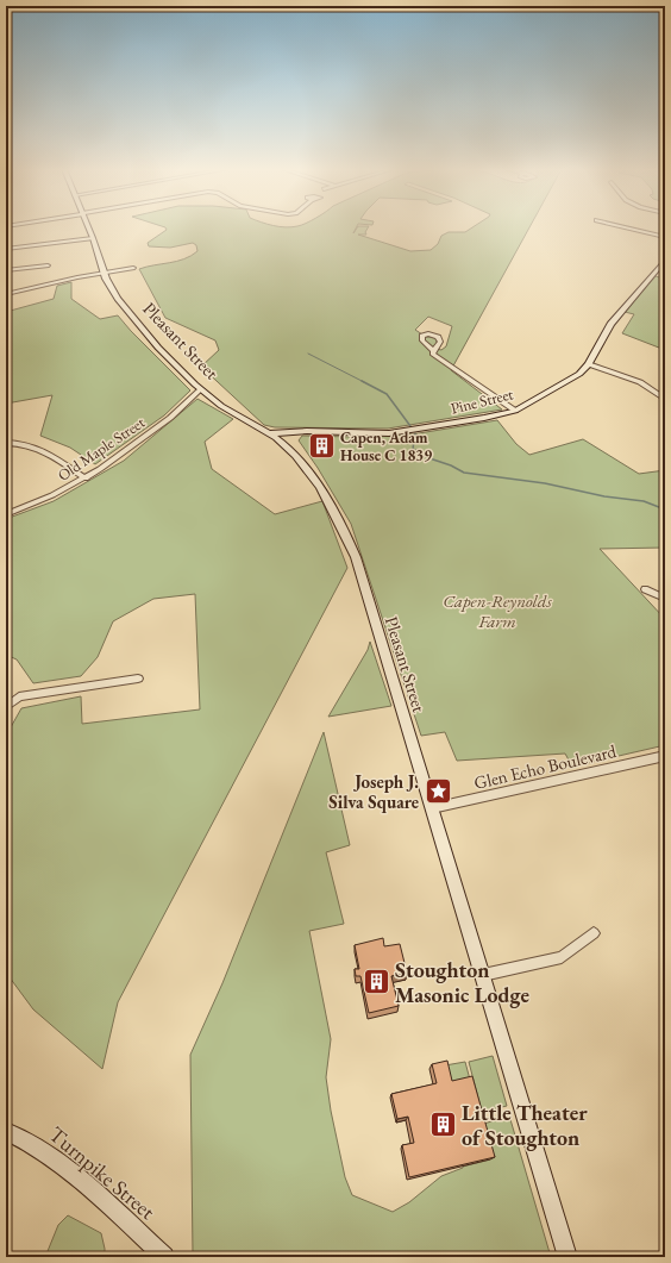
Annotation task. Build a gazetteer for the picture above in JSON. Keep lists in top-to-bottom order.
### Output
{
  "streets": {
    "main road": ["Pleasant Street", "Pine Street", "Turnpike Street"],
    "street": ["Old Maple Street", "Glen Echo Boulevard"]
  },
  "crossings": [
    ["Pleasant Street", "Pine Street"],
    ["Pleasant Street", "Old Maple Street"],
    ["Pleasant Street", "Glen Echo Boulevard"]
  ],
  "parks": ["Capen-Reynolds Farm"],
  "places": {
    "building": ["Capen, Adam House C 1839", "Stoughton Masonic Lodge", "Little Theater of Stoughton"],
    "place": ["Joseph J. Silva Square"]
  }
}
